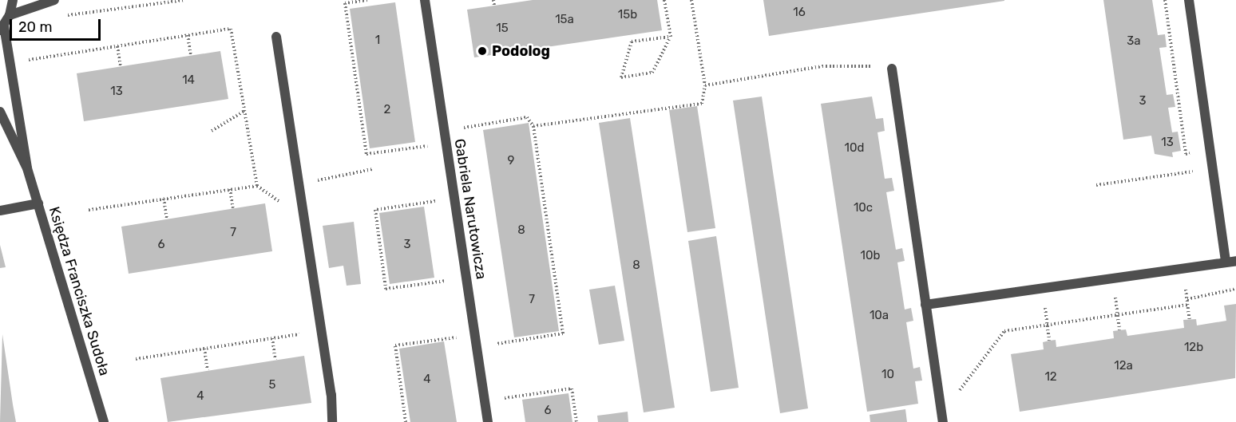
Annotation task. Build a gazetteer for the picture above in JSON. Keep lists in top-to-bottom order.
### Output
{
  "streets": {
    "street": ["Gabriela Narutowicza", "Księdza Franciszka Sudoła"]
  },
  "places": ["Podolog"],
  "house_numbers": [
    "16",
    "15b",
    "15a",
    "15",
    "1",
    "3a",
    "14",
    "13",
    "3",
    "2",
    "13",
    "10d",
    "9",
    "10c",
    "8",
    "7",
    "6",
    "3",
    "10b",
    "8",
    "7",
    "10a",
    "12b",
    "12a",
    "10",
    "12",
    "4",
    "5",
    "4",
    "6"
  ],
  "scale_bar": "20 m"
}
